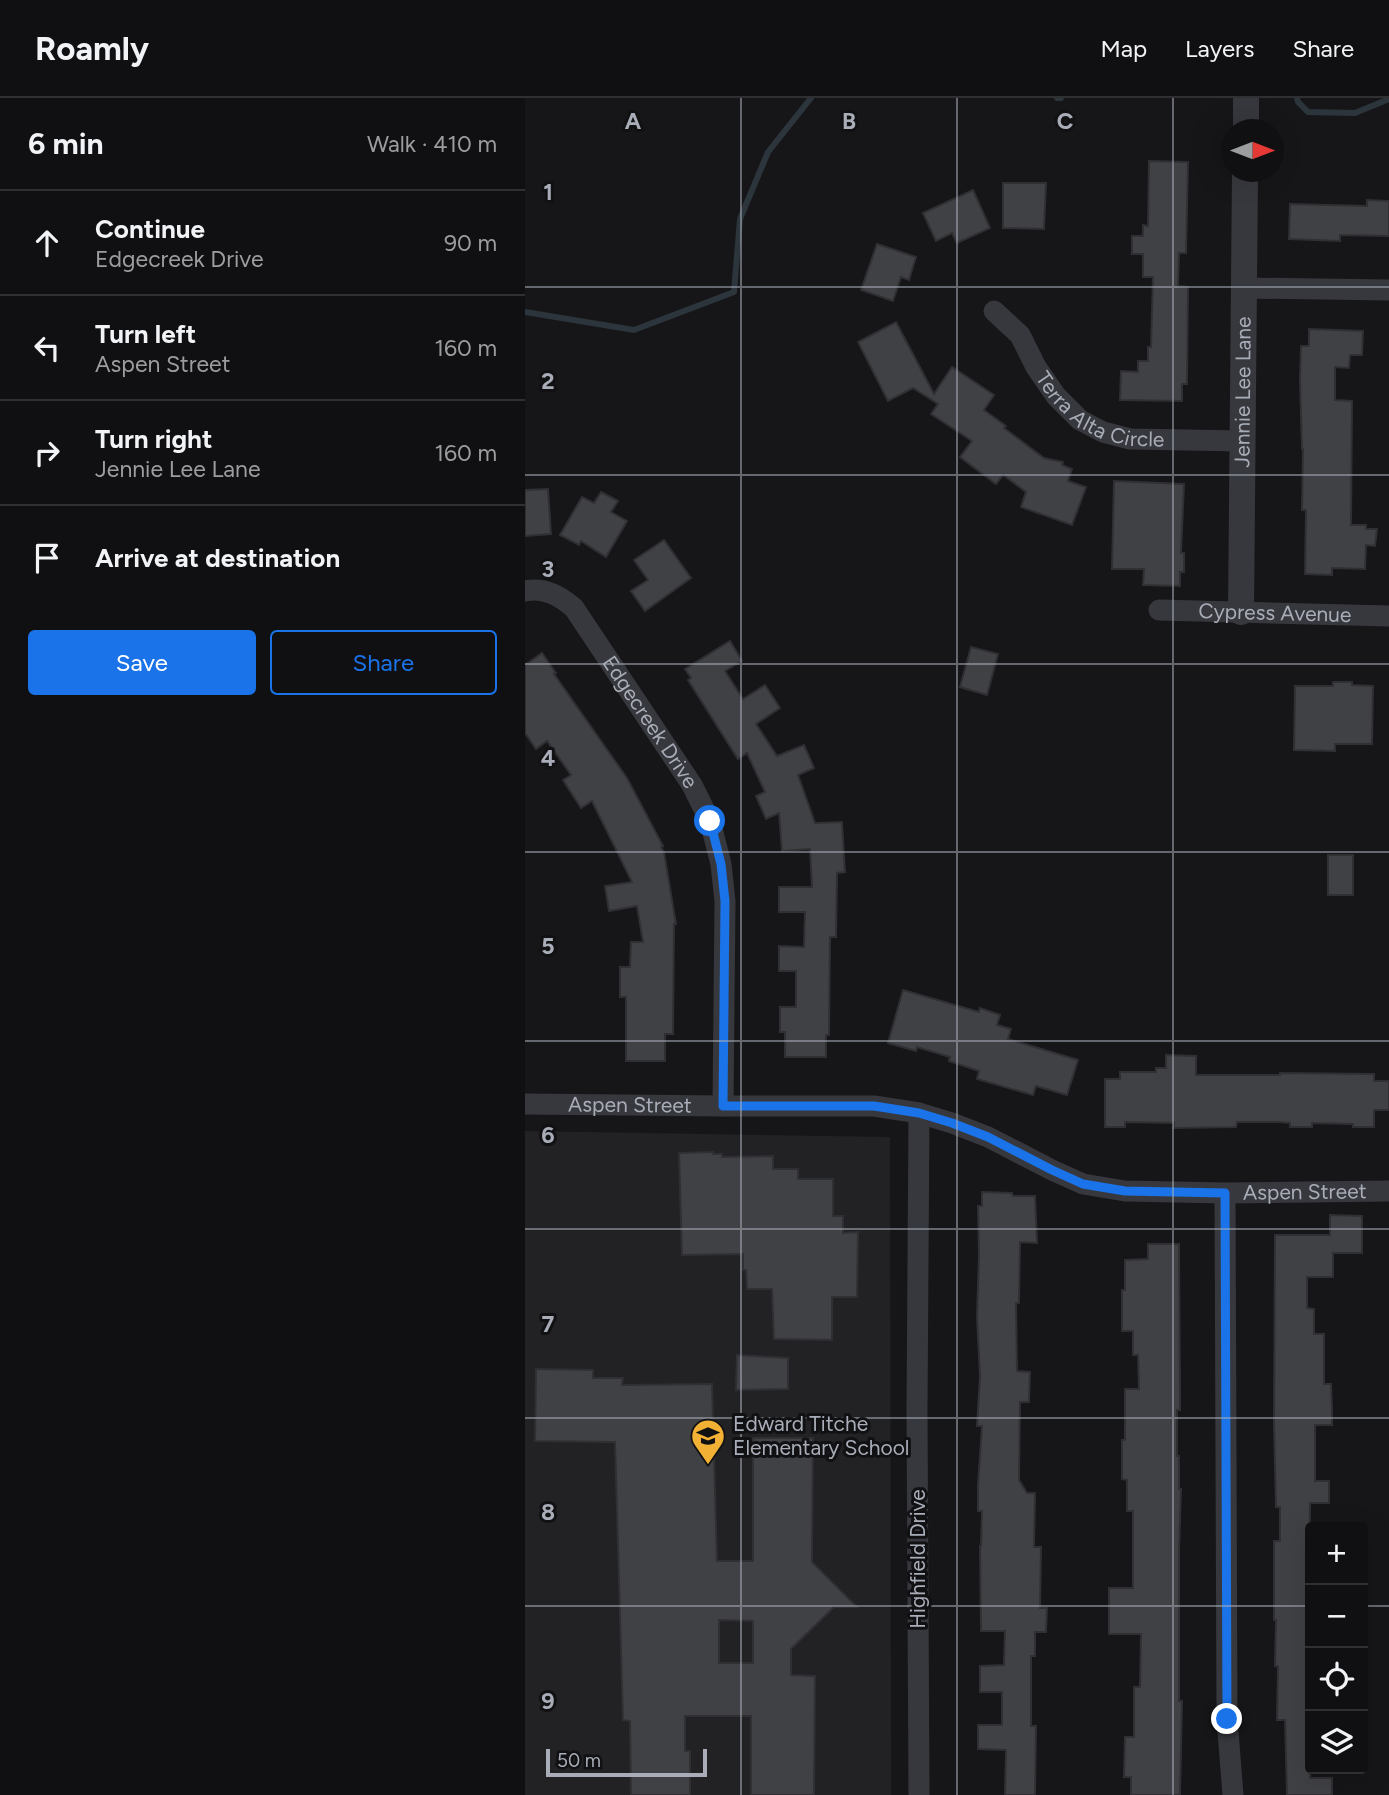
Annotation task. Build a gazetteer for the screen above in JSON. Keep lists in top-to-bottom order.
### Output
{
  "streets": {
    "street": [
      "Jennie Lee Lane",
      "Terra Alta Circle",
      "Cypress Avenue",
      "Edgecreek Drive",
      "Aspen Street",
      "Highfield Drive"
    ]
  },
  "crossings": [
    ["Jennie Lee Lane", "Terra Alta Circle"],
    ["Jennie Lee Lane", "Cypress Avenue"],
    ["Edgecreek Drive", "Aspen Street"],
    ["Aspen Street", "Highfield Drive"]
  ],
  "places": {
    "school or university": ["Edward Titche Elementary School"]
  },
  "scale_bar": "50 m",
  "north": "right",
  "page": {
    "header": "Roamly",
    "nav": ["Map", "Layers", "Share"],
    "heading": ["6 min", "Walk · 410 m"],
    "list": [
      ["Continue", "Edgecreek Drive", "90 m"],
      ["Turn left", "Aspen Street", "160 m"],
      ["Turn right", "Jennie Lee Lane", "160 m"],
      "Arrive at destination"
    ],
    "buttons": ["Save", "Share"],
    "map_buttons": ["+", "−"],
    "scale": "50 m"
  },
  "grid": {
    "columns": ["A", "B", "C"],
    "rows": [
      "1",
      "2",
      "3",
      "4",
      "5",
      "6",
      "7",
      "8",
      "9"
    ]
  }
}
